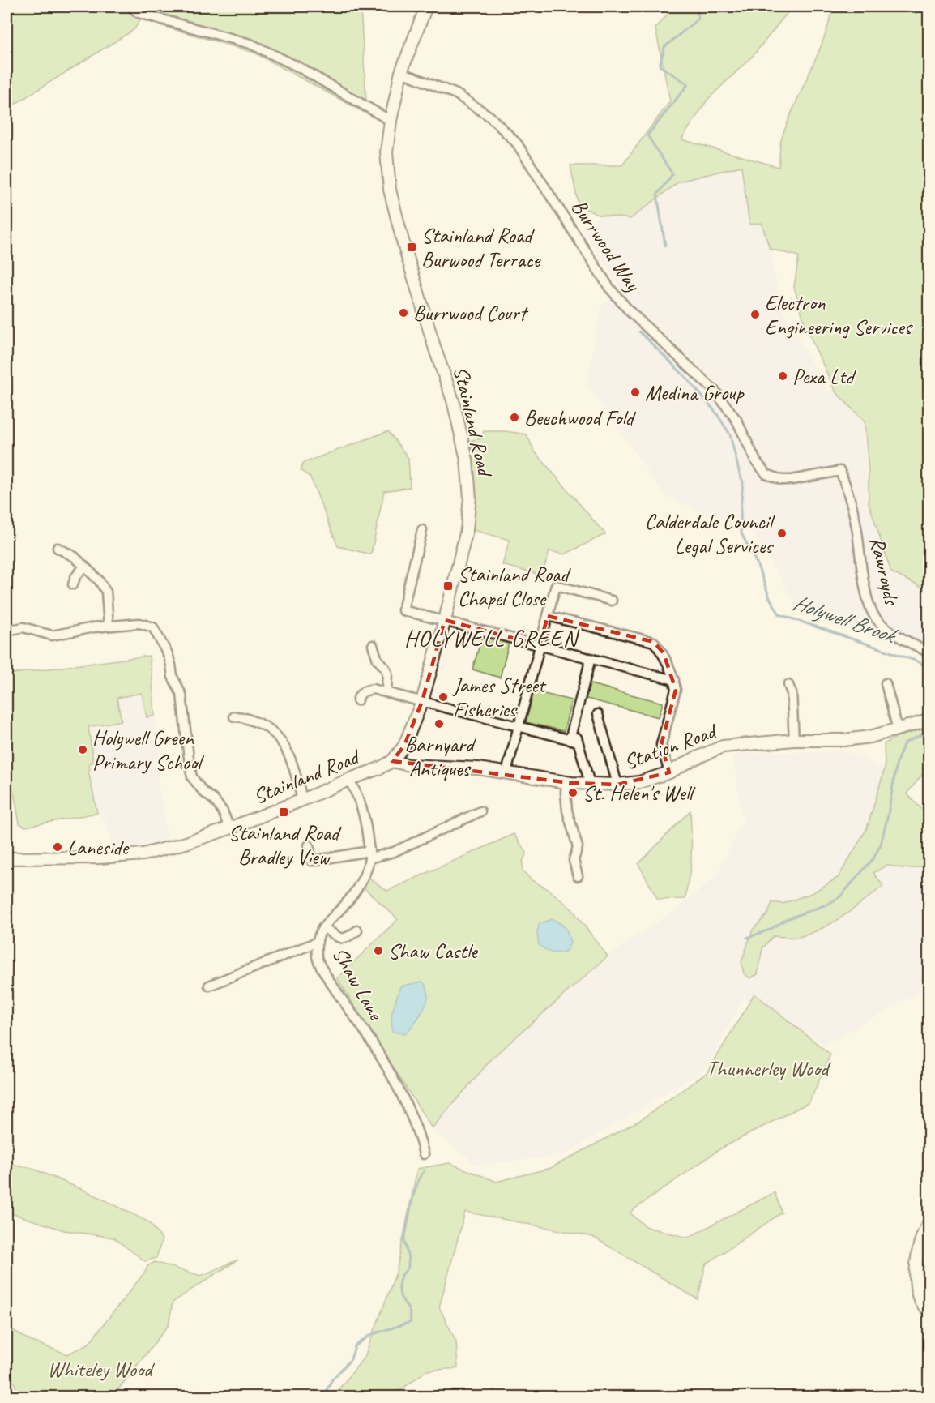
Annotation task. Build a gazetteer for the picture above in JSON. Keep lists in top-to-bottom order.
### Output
{
  "streets": {
    "main road": ["Stainland Road", "Station Road"],
    "street": ["Burrwood Way", "Rawroyds", "Shaw Lane"]
  },
  "crossings": [
    ["Burrwood Way", "Stainland Road"],
    ["Burrwood Way", "Rawroyds"],
    ["Stainland Road", "Station Road"],
    ["Stainland Road", "Shaw Lane"]
  ],
  "districts": ["HOLYWELL GREEN"],
  "water": ["Holywell Brook"],
  "parks": ["Thunnerley Wood", "Whiteley Wood"],
  "places": {
    "transit": ["Stainland Road Burwood Terrace", "Stainland Road Chapel Close", "Stainland Road Bradley View"],
    "other": [
      "Burrwood Court",
      "Electron Engineering Services",
      "Pexa Ltd",
      "Medina Group",
      "Beechwood Fold",
      "Calderdale Council Legal Services",
      "James Street Fisheries",
      "Barnyard Antiques",
      "Holywell Green Primary School",
      "St. Helen's Well",
      "Laneside",
      "Shaw Castle"
    ]
  }
}
